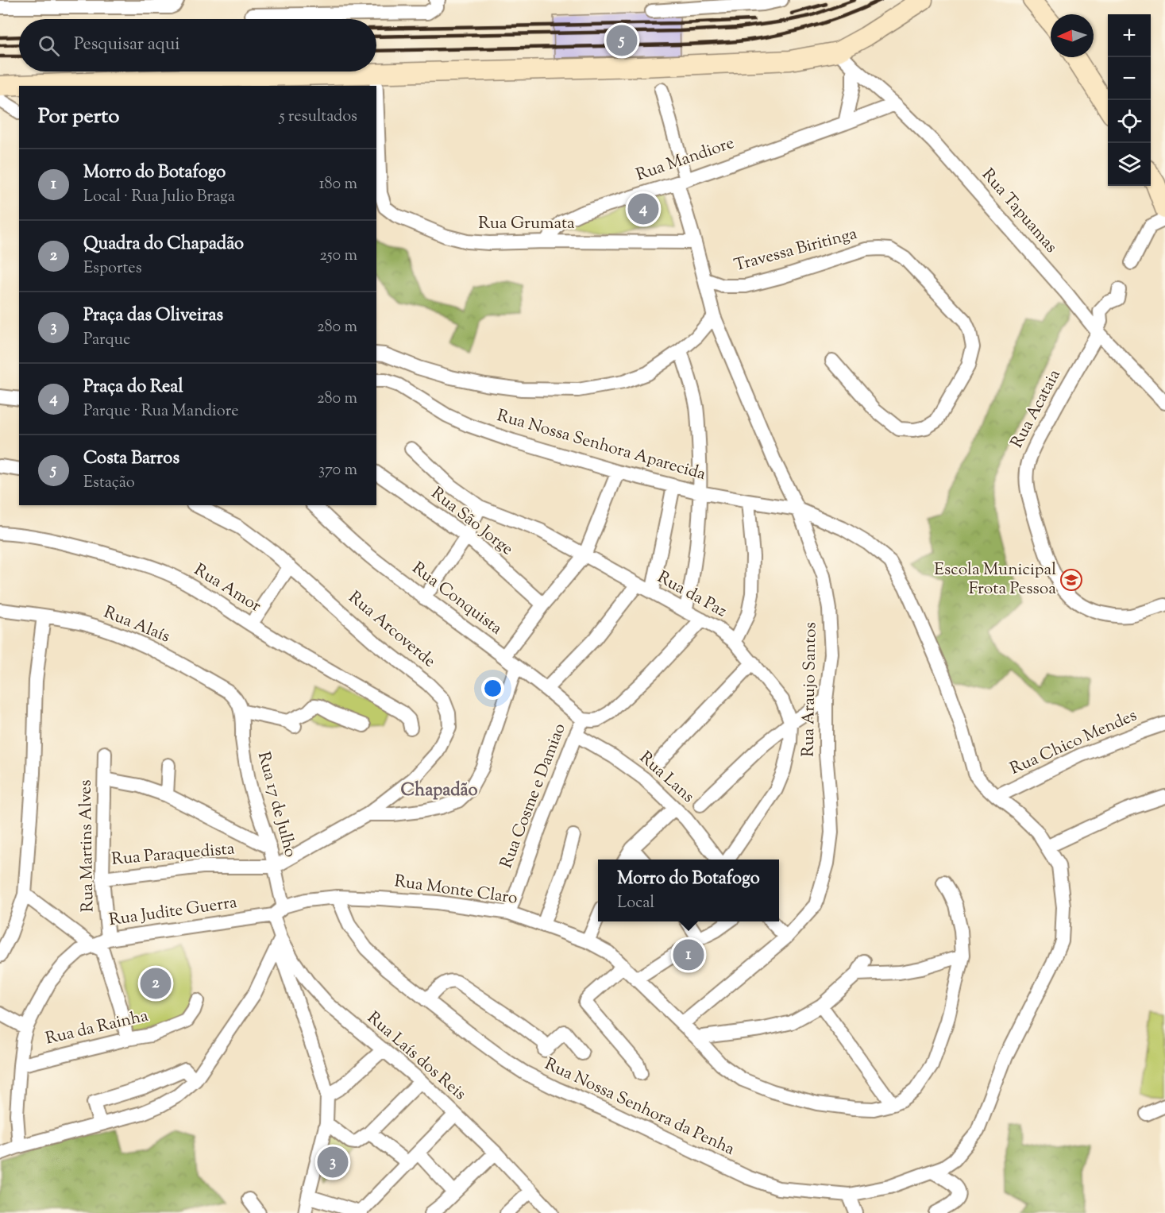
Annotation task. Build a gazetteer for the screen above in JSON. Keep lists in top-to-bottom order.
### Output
{
  "streets": {
    "street": [
      "Rua Mandiore",
      "Rua Tapuamas",
      "Rua Grumata",
      "Travessa Biritinga",
      "Rua Acataia",
      "Rua Nossa Senhora Aparecida",
      "Rua São Jorge",
      "Rua Amor",
      "Rua da Paz",
      "Rua Conquista",
      "Rua Alaís",
      "Rua Arcoverde",
      "Rua Araujo Santos",
      "Rua Chico Mendes",
      "Rua Lans",
      "Rua Cosme e Damiao",
      "Rua 17 de Julho",
      "Rua Martins Alves",
      "Rua Paraquedista",
      "Rua Monte Claro",
      "Rua Judite Guerra",
      "Rua da Rainha",
      "Rua Laís dos Reis",
      "Rua Nossa Senhora da Penha"
    ]
  },
  "crossings": [
    ["Rua Mandiore", "Rua Tapuamas"],
    ["Rua Mandiore", "Rua Grumata"],
    ["Rua Mandiore", "Rua Araujo Santos"],
    ["Rua Tapuamas", "Rua Acataia"],
    ["Rua Grumata", "Rua Araujo Santos"],
    ["Travessa Biritinga", "Rua Araujo Santos"],
    ["Rua Nossa Senhora Aparecida", "Rua Araujo Santos"],
    ["Rua Nossa Senhora Aparecida", "Rua Chico Mendes"],
    ["Rua Nossa Senhora Aparecida", "Rua Nossa Senhora da Penha"],
    ["Rua Conquista", "Rua Cosme e Damiao"],
    ["Rua Alaís", "Rua 17 de Julho"],
    ["Rua Arcoverde", "Rua 17 de Julho"],
    ["Rua Arcoverde", "Rua Paraquedista"],
    ["Rua Araujo Santos", "Rua Monte Claro"],
    ["Rua Lans", "Rua Cosme e Damiao"],
    ["Rua Cosme e Damiao", "Rua Monte Claro"],
    ["Rua 17 de Julho", "Rua Paraquedista"],
    ["Rua 17 de Julho", "Rua Monte Claro"],
    ["Rua Martins Alves", "Rua Paraquedista"],
    ["Rua Martins Alves", "Rua Judite Guerra"],
    ["Rua Monte Claro", "Rua Nossa Senhora da Penha"],
    ["Rua Judite Guerra", "Rua da Rainha"],
    ["Rua Judite Guerra", "Rua Laís dos Reis"]
  ],
  "districts": ["Chapadão"],
  "places": {
    "school or university": ["Escola Municipal Frota Pessoa"]
  },
  "north": "left",
  "page": {
    "map_buttons": ["+", "−"],
    "search": "Pesquisar aqui",
    "pins": [
      "5",
      "4",
      "1",
      "2",
      "3"
    ],
    "heading": ["Por perto", "5 resultados"],
    "list": [
      {
        "mark": "1",
        "name": "Morro do Botafogo",
        "note": "Local · Rua Julio Braga",
        "value": "180 m"
      },
      {
        "mark": "2",
        "name": "Quadra do Chapadão",
        "note": "Esportes",
        "value": "250 m"
      },
      {
        "mark": "3",
        "name": "Praça das Oliveiras",
        "note": "Parque",
        "value": "280 m"
      },
      {
        "mark": "4",
        "name": "Praça do Real",
        "note": "Parque · Rua Mandiore",
        "value": "280 m"
      },
      {
        "mark": "5",
        "name": "Costa Barros",
        "note": "Estação",
        "value": "370 m"
      }
    ],
    "popup": ["Morro do Botafogo", "Local"]
  }
}
